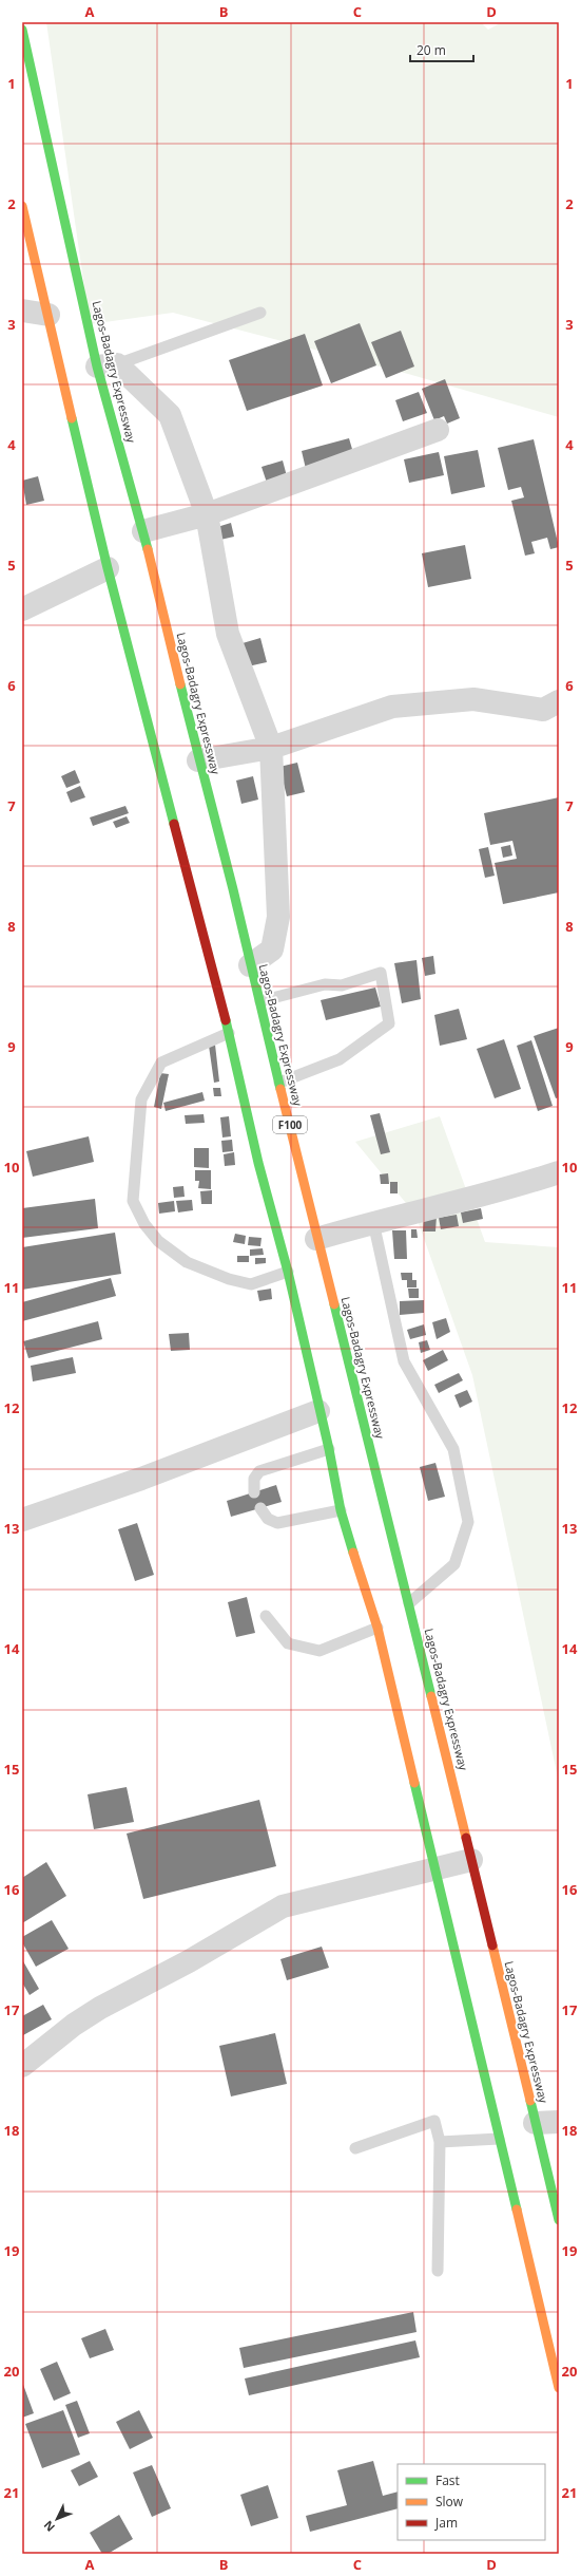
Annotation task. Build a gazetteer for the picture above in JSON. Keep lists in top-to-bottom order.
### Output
{
  "streets": {
    "highway": ["Lagos-Badagry Expressway", "F100"]
  },
  "legend": ["Fast", "Slow", "Jam"],
  "scale_bar": "20 m",
  "north": "bottom left",
  "grid": {
    "columns": [
      "A",
      "B",
      "C",
      "D"
    ],
    "rows": [
      "1",
      "2",
      "3",
      "4",
      "5",
      "6",
      "7",
      "8",
      "9",
      "10",
      "11",
      "12",
      "13",
      "14",
      "15",
      "16",
      "17",
      "18",
      "19",
      "20",
      "21"
    ]
  }
}
